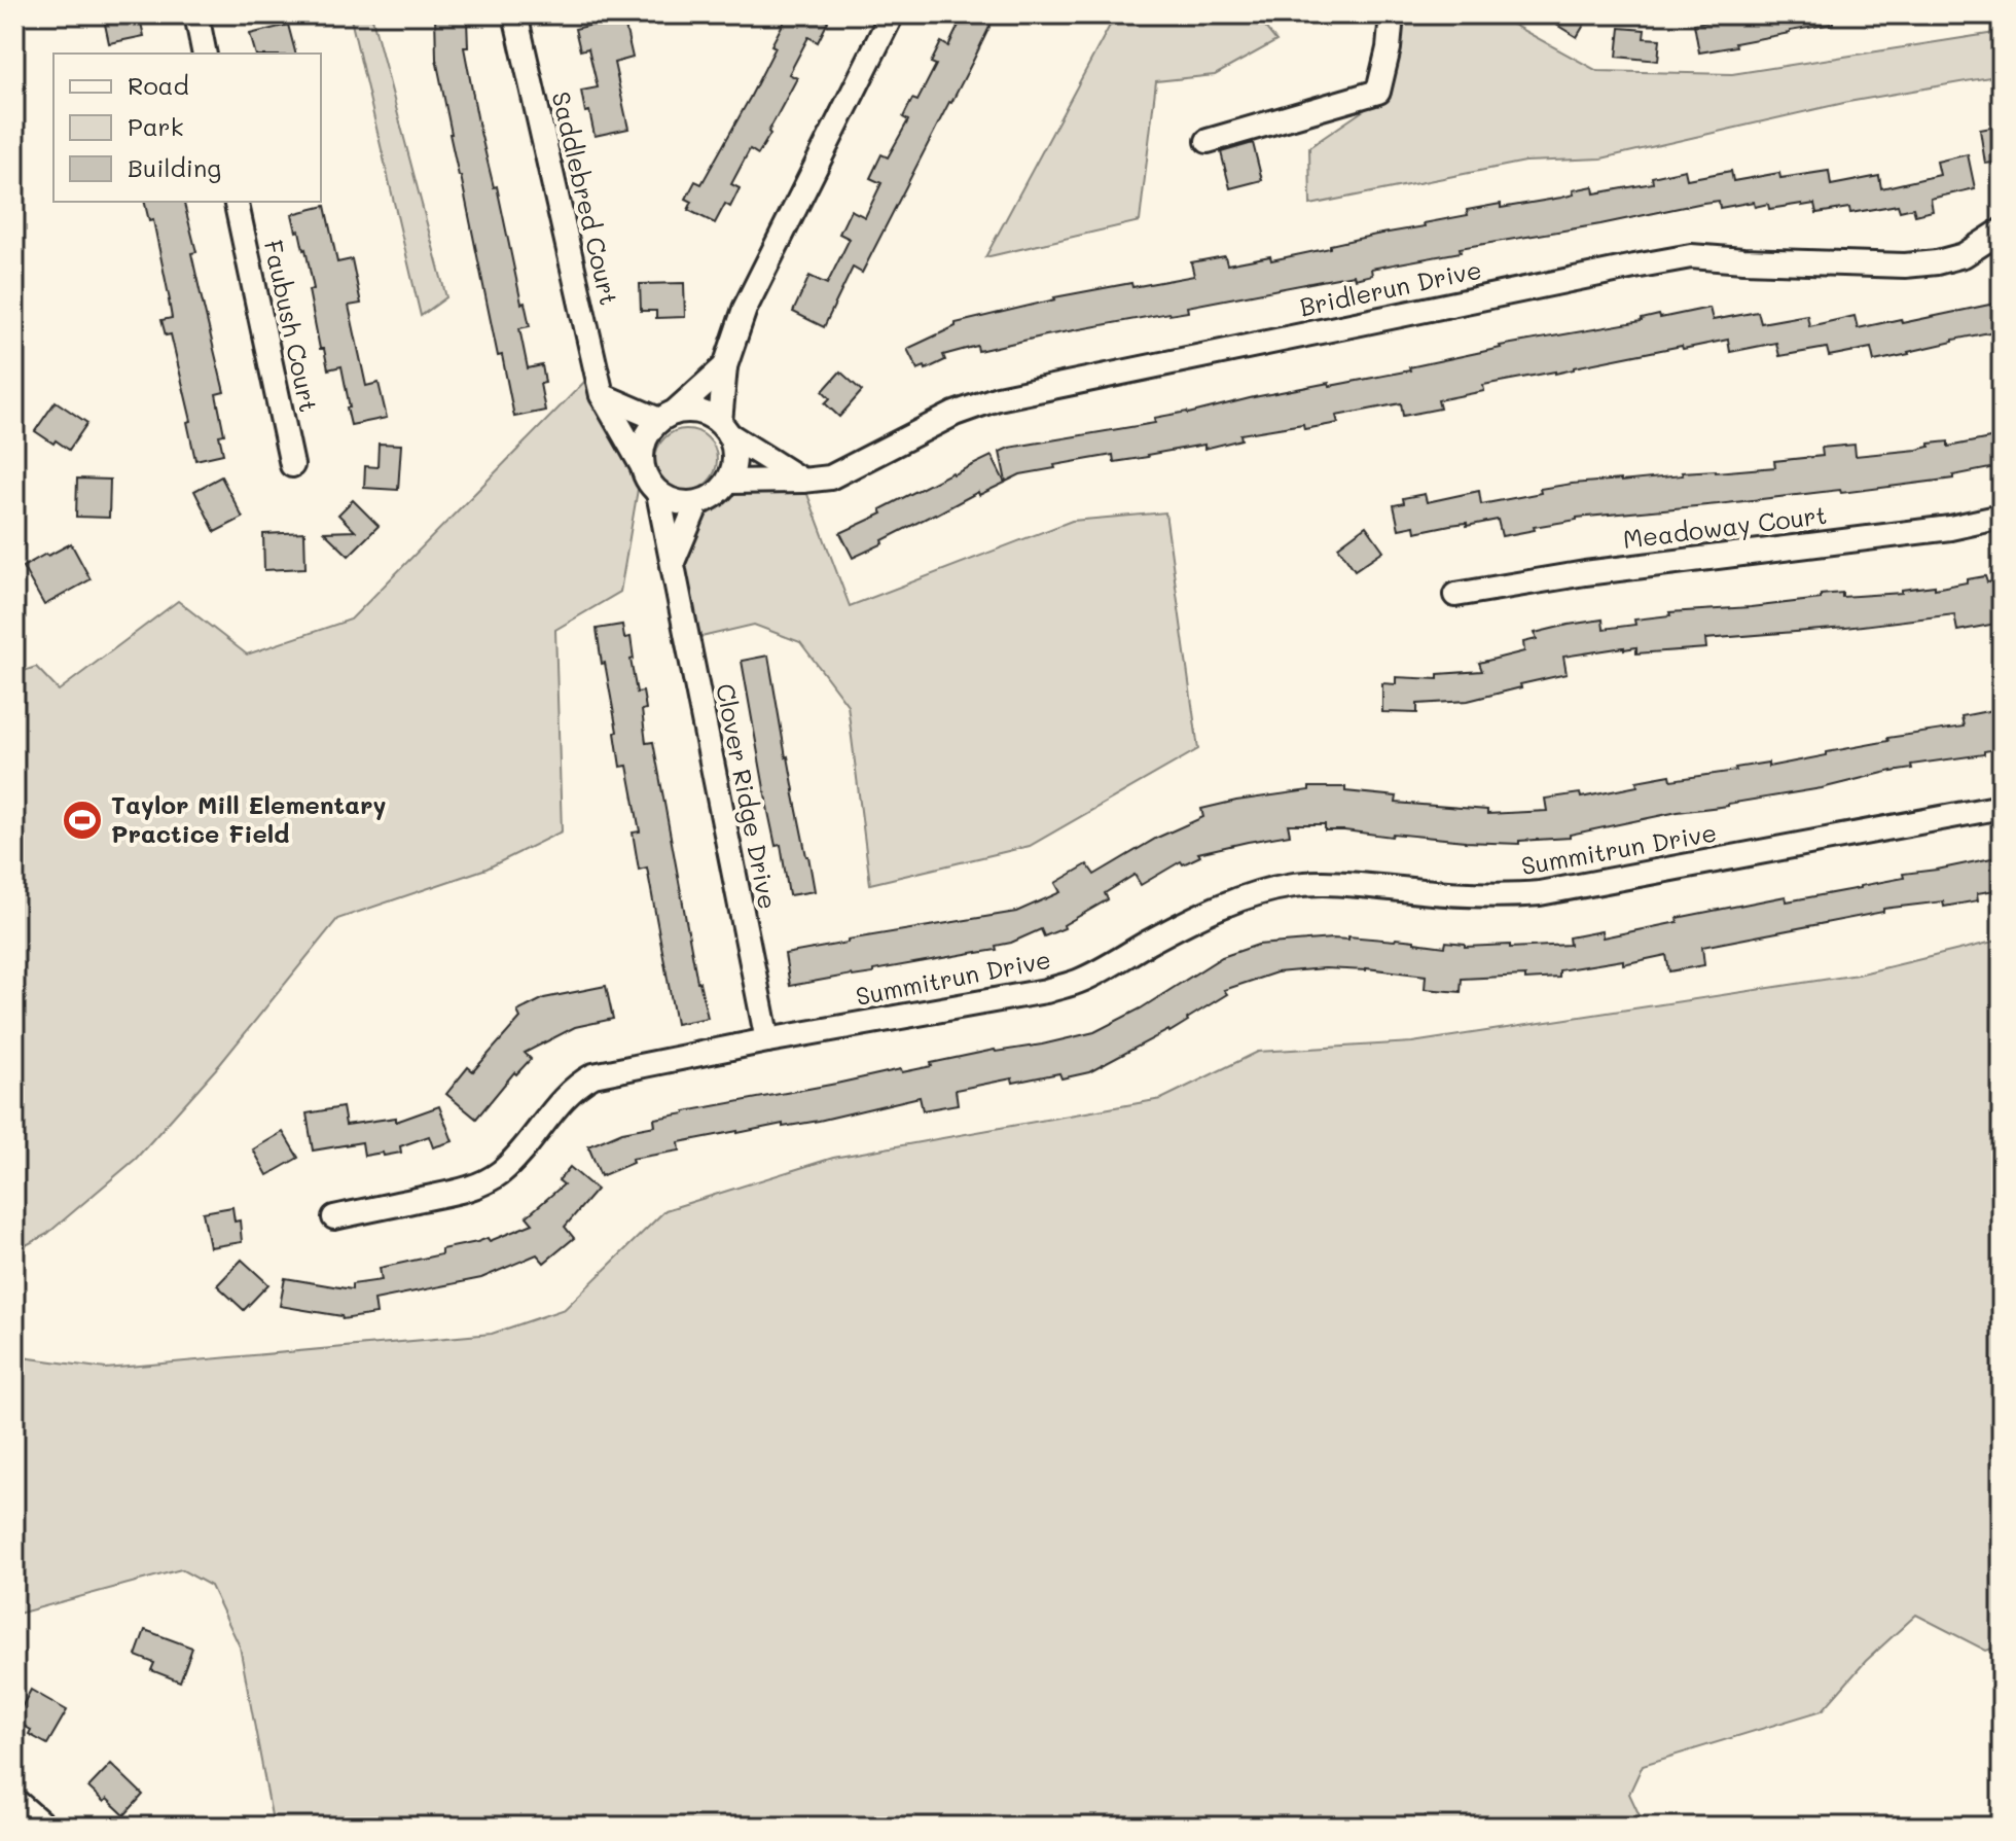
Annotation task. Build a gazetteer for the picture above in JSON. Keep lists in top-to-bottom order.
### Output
{
  "streets": {
    "street": [
      "Saddlebred Court",
      "Bridlerun Drive",
      "Faubush Court",
      "Meadoway Court",
      "Clover Ridge Drive",
      "Summitrun Drive"
    ]
  },
  "crossings": [
    ["Saddlebred Court", "Bridlerun Drive"],
    ["Saddlebred Court", "Clover Ridge Drive"],
    ["Bridlerun Drive", "Clover Ridge Drive"],
    ["Clover Ridge Drive", "Summitrun Drive"]
  ],
  "places": {
    "sports": ["Taylor Mill Elementary Practice Field"]
  },
  "legend": ["Road", "Park", "Building"]
}
